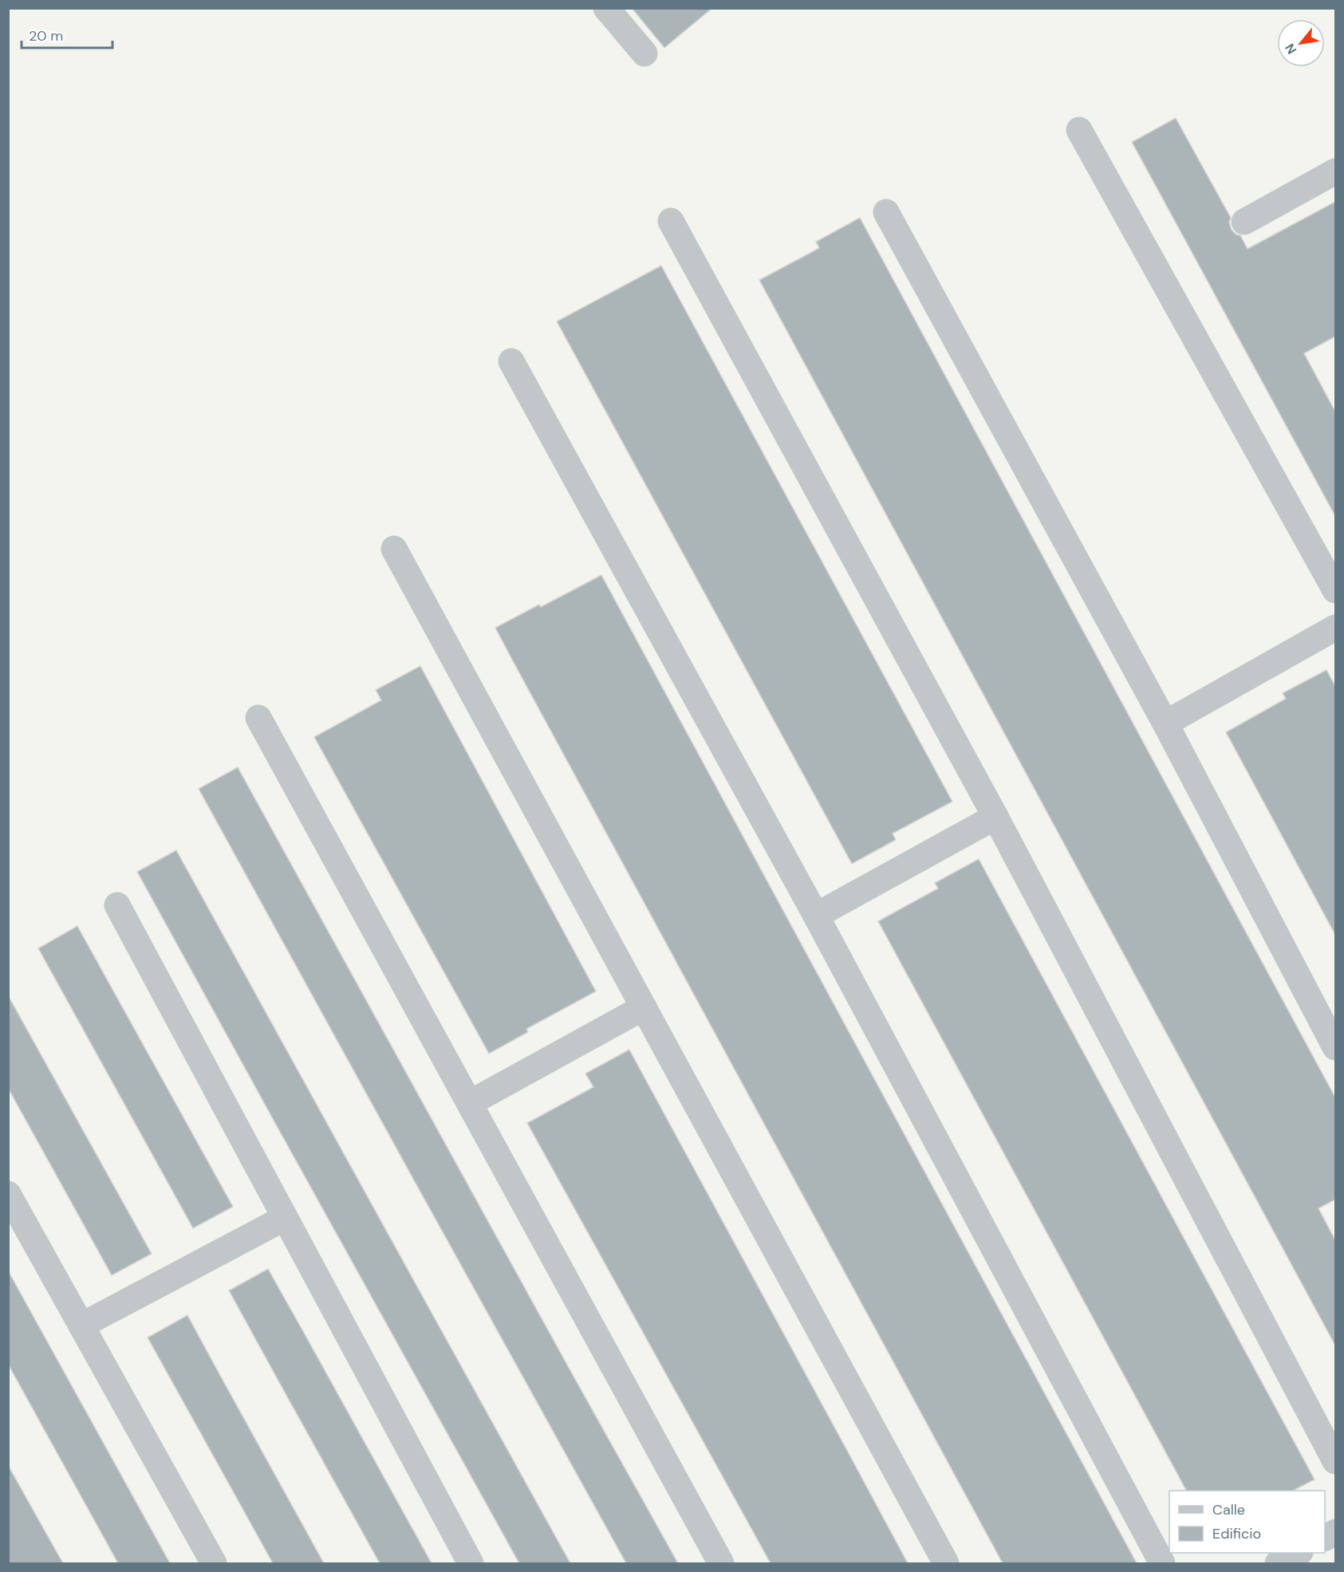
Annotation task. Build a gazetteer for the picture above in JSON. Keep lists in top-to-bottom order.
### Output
{
  "legend": ["Calle", "Edificio"],
  "scale_bar": "20 m",
  "north": "bottom left"
}
